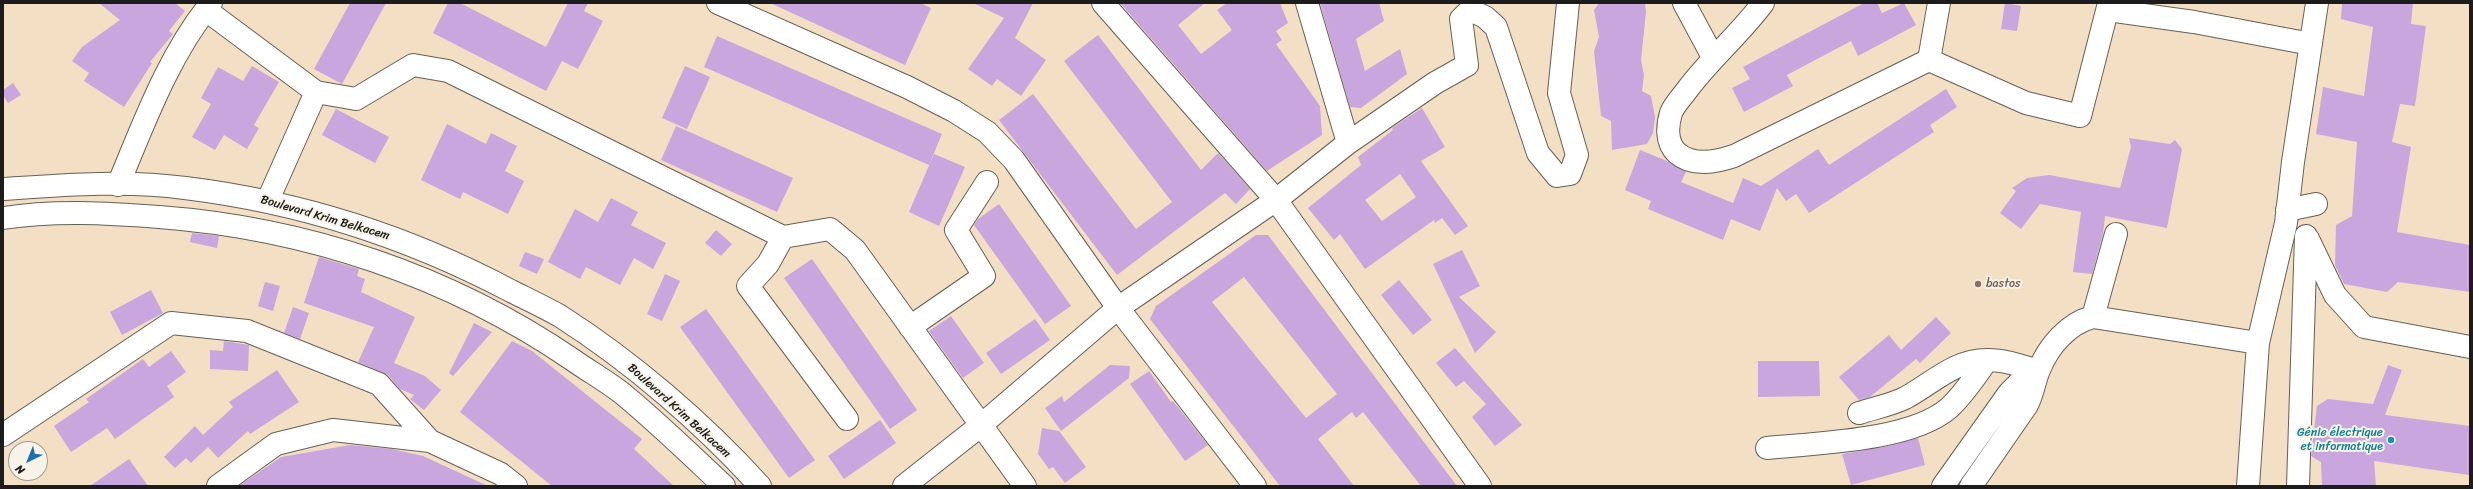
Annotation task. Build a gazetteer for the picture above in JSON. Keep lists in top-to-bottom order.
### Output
{
  "streets": {
    "street": ["Boulevard Krim Belkacem"]
  },
  "places": ["bastos", "Génie électrique et informatique"],
  "north": "bottom left"
}
